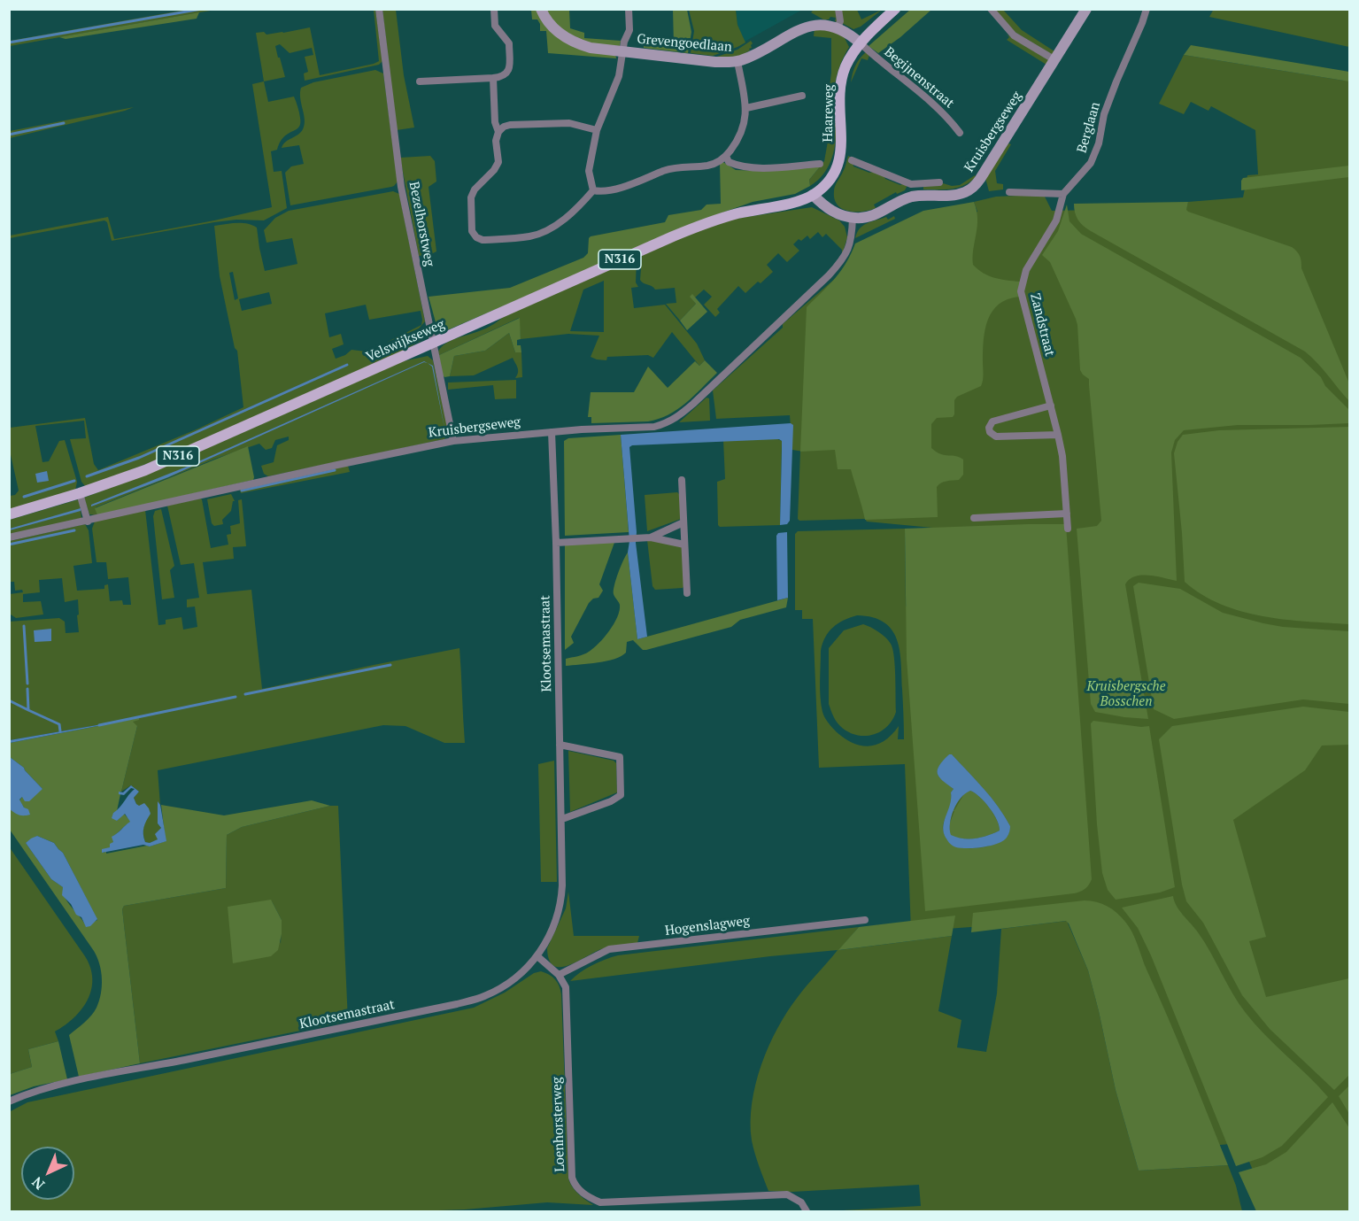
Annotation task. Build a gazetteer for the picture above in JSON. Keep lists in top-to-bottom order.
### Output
{
  "streets": {
    "main road": ["Haareweg", "N316", "Velswijkseweg"],
    "street": [
      "Grevengoedlaan",
      "Begijnenstraat",
      "Berglaan",
      "Kruisbergseweg",
      "Bezelhorstweg",
      "Zandstraat",
      "Klootsemastraat",
      "Hogenslagweg",
      "Loenhorsterweg"
    ]
  },
  "crossings": [
    ["Begijnenstraat", "Haareweg"],
    ["Haareweg", "Velswijkseweg"],
    ["Berglaan", "Zandstraat"],
    ["Kruisbergseweg", "Bezelhorstweg"],
    ["Kruisbergseweg", "Klootsemastraat"],
    ["Bezelhorstweg", "Velswijkseweg"],
    ["Hogenslagweg", "Loenhorsterweg"]
  ],
  "parks": ["Kruisbergsche Bosschen"],
  "north": "bottom left"
}
